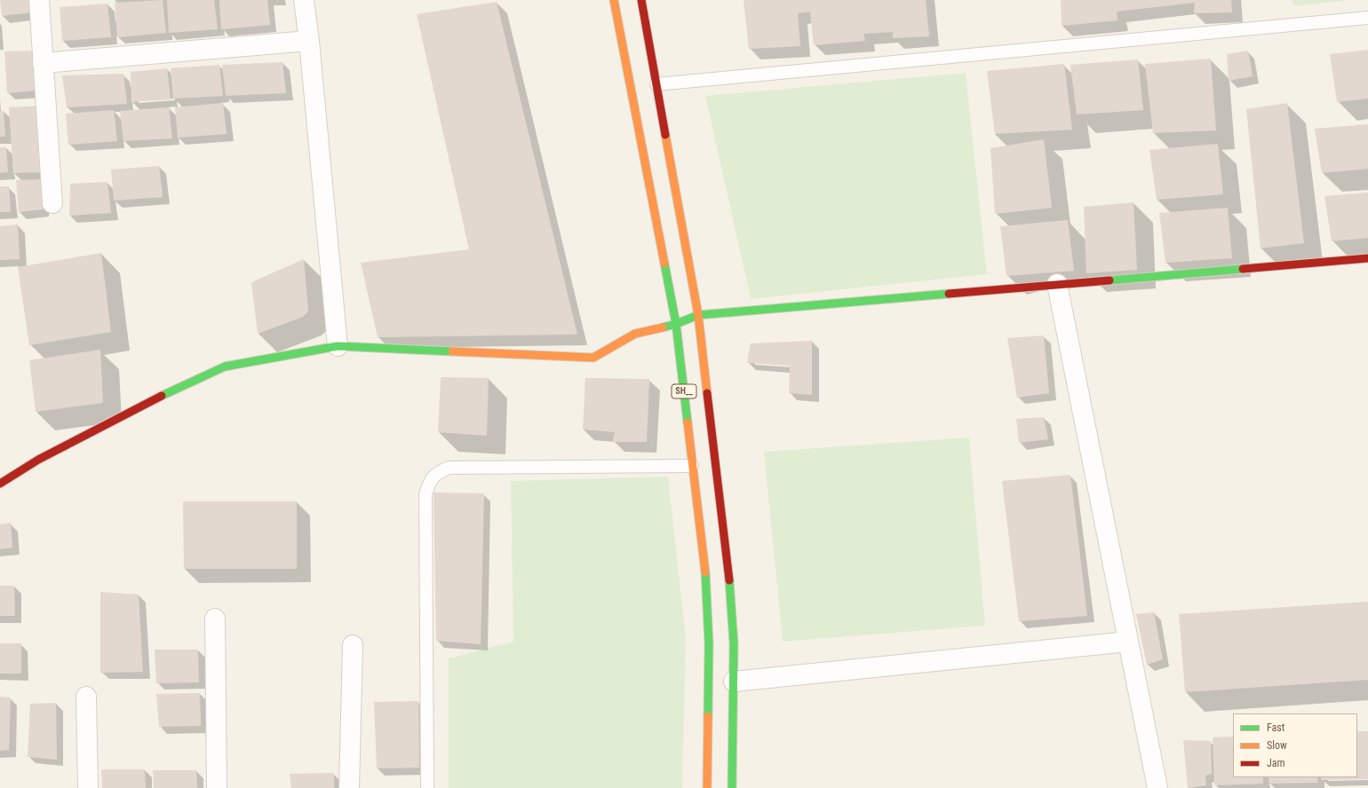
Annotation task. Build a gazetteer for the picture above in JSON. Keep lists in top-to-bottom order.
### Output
{
  "streets": {
    "main road": ["SH__"]
  },
  "legend": ["Fast", "Slow", "Jam"]
}
